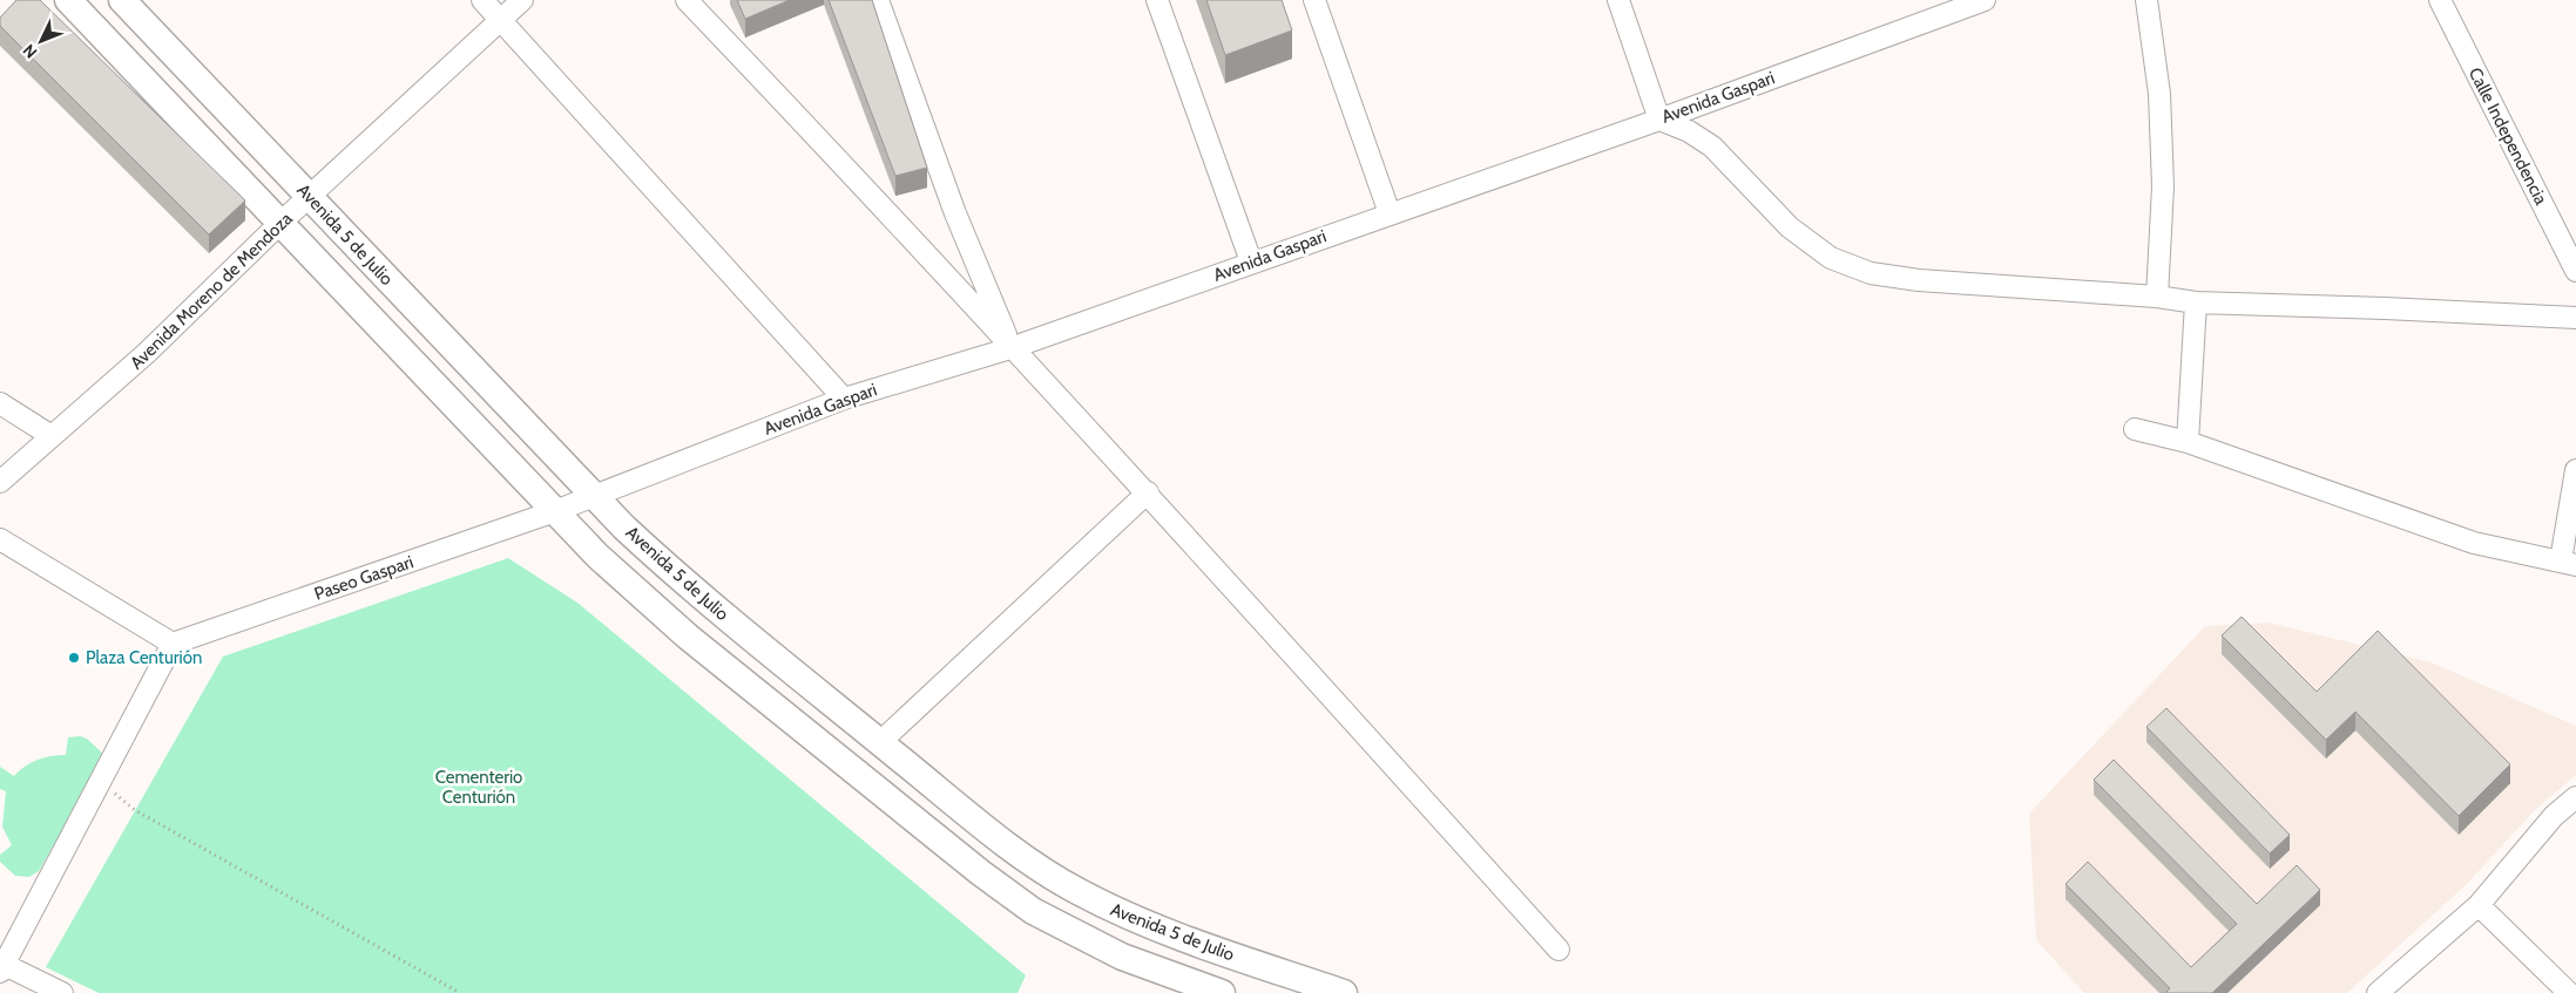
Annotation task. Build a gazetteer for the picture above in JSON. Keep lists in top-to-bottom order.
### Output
{
  "streets": {
    "street": [
      "Avenida Gaspari",
      "Calle Independencia",
      "Avenida 5 de Julio",
      "Avenida Moreno de Mendoza",
      "Paseo Gaspari"
    ]
  },
  "crossings": [
    ["Avenida Gaspari", "Avenida 5 de Julio"],
    ["Avenida Gaspari", "Paseo Gaspari"],
    ["Avenida 5 de Julio", "Avenida Moreno de Mendoza"]
  ],
  "parks": ["Cementerio Centurión"],
  "places": ["Plaza Centurión"],
  "north": "bottom left"
}
